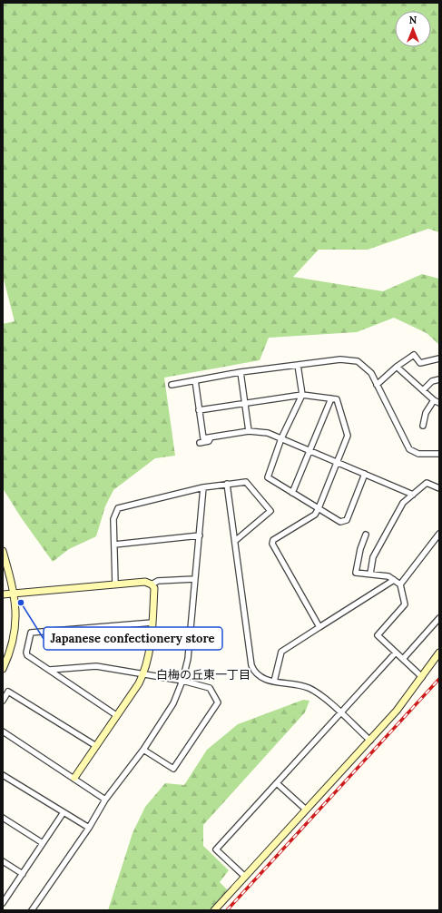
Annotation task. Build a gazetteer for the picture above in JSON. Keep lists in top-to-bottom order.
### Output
{
  "districts": ["白梅の丘東一丁目"],
  "places": ["Japanese confectionery store"],
  "north": "top"
}
